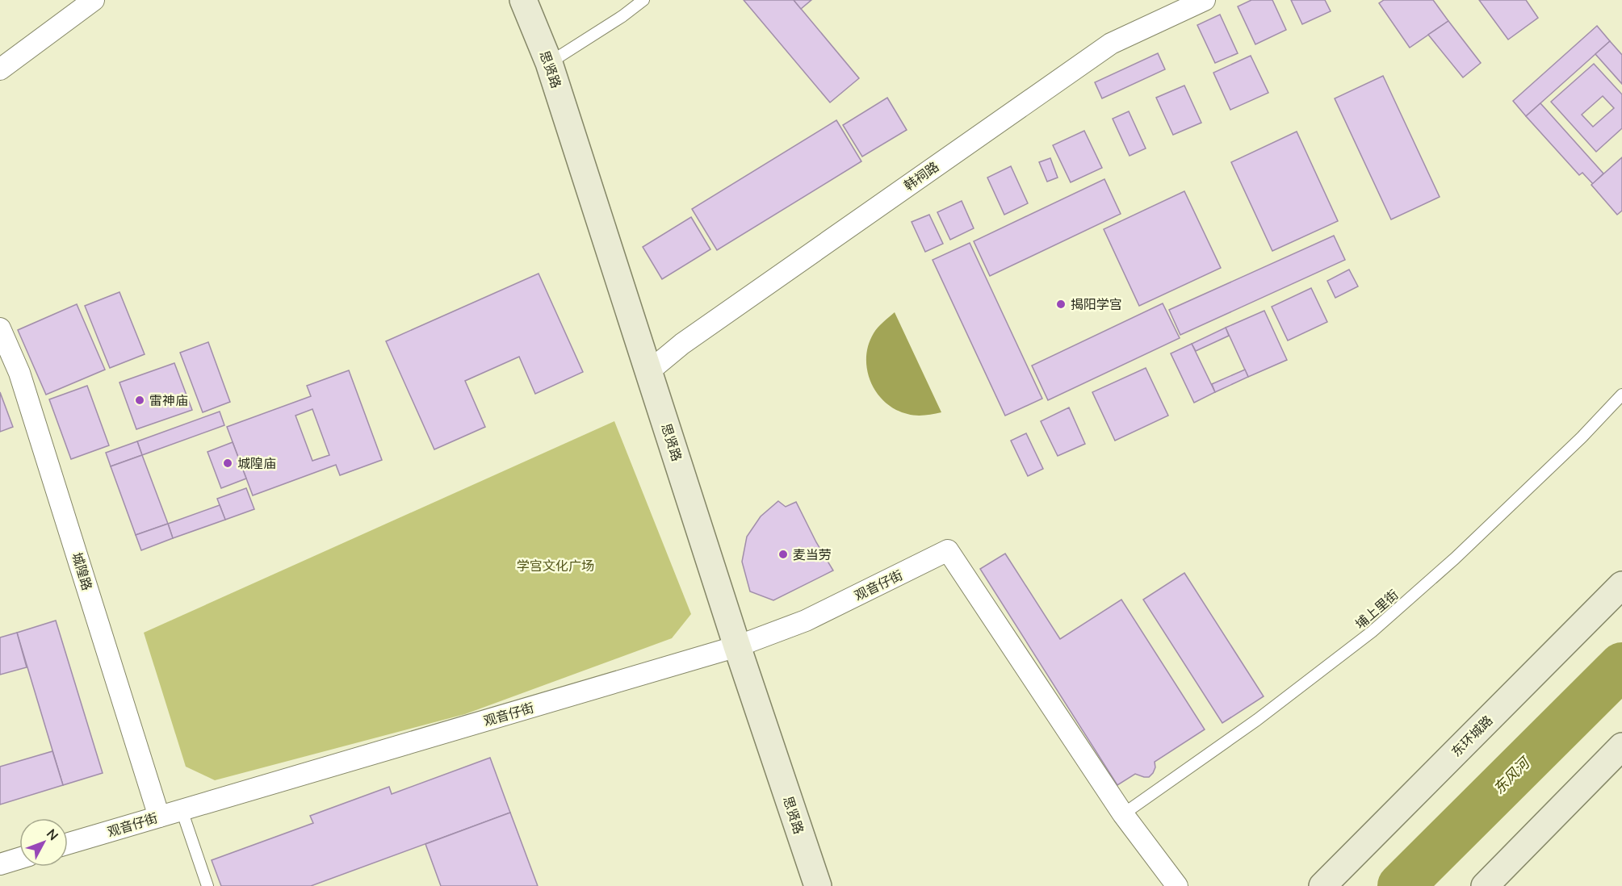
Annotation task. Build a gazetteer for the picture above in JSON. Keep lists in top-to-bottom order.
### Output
{
  "streets": {
    "street": [
      "思贤路",
      "韩祠路",
      "城隍路",
      "观音仔街",
      "东环城路"
    ],
    "lane": ["埔上里街"]
  },
  "crossings": [
    ["思贤路", "韩祠路"],
    ["思贤路", "观音仔街"],
    ["城隍路", "观音仔街"],
    ["观音仔街", "埔上里街"]
  ],
  "water": ["东风河"],
  "parks": ["学宫文化广场"],
  "places": [
    "揭阳学宫",
    "雷神庙",
    "城隍庙",
    "麦当劳"
  ],
  "north": "top right"
}
